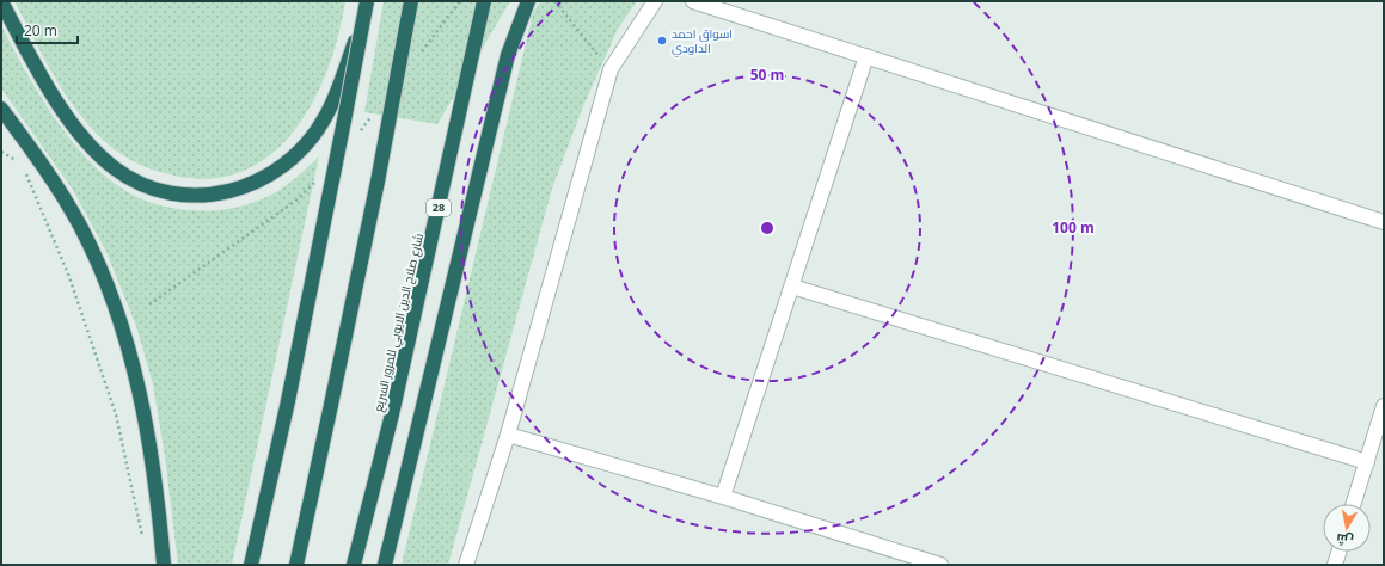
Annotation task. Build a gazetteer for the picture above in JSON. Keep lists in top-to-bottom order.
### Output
{
  "streets": {
    "highway": ["28", "شارع صلاح الدين الايوبي للمرور السريع"]
  },
  "places": ["اسواق احمد الداودي"],
  "scale_bar": "20 m",
  "north": "bottom",
  "rings": ["50 m", "100 m"]
}
